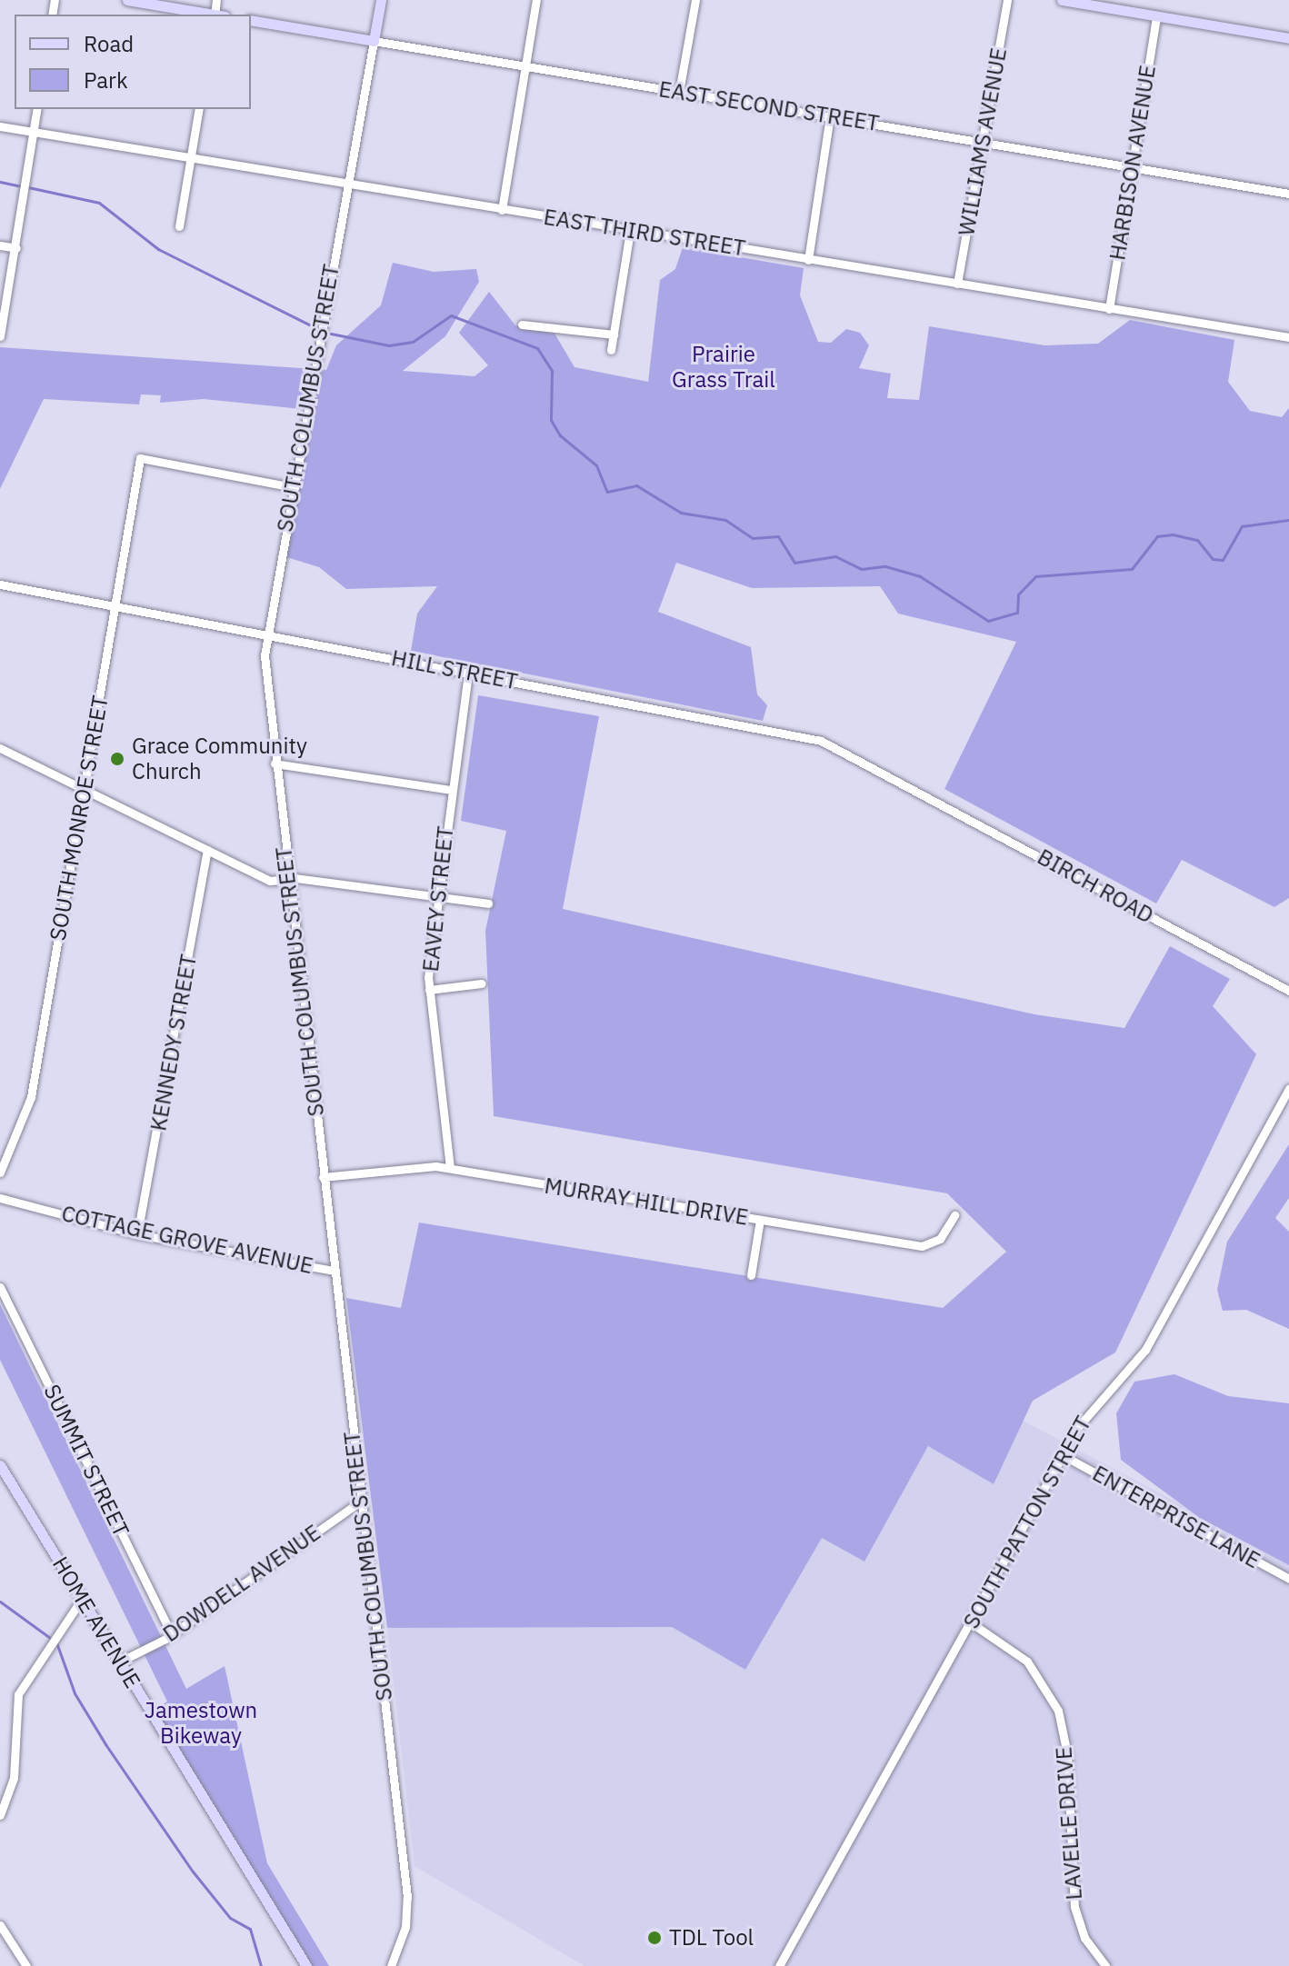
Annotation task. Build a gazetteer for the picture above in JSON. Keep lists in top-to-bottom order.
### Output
{
  "streets": {
    "main road": ["EAST SECOND STREET", "SOUTH COLUMBUS STREET", "HOME AVENUE"],
    "street": [
      "WILLIAMS AVENUE",
      "HARBISON AVENUE",
      "EAST THIRD STREET",
      "HILL STREET",
      "SOUTH MONROE STREET",
      "BIRCH ROAD",
      "EAVEY STREET",
      "KENNEDY STREET",
      "MURRAY HILL DRIVE",
      "COTTAGE GROVE AVENUE",
      "SUMMIT STREET",
      "ENTERPRISE LANE",
      "SOUTH PATTON STREET",
      "DOWDELL AVENUE",
      "LAVELLE DRIVE"
    ]
  },
  "crossings": [
    ["EAST SECOND STREET", "WILLIAMS AVENUE"],
    ["EAST SECOND STREET", "HARBISON AVENUE"],
    ["EAST SECOND STREET", "SOUTH COLUMBUS STREET"],
    ["WILLIAMS AVENUE", "EAST THIRD STREET"],
    ["HARBISON AVENUE", "EAST THIRD STREET"],
    ["EAST THIRD STREET", "SOUTH COLUMBUS STREET"],
    ["SOUTH COLUMBUS STREET", "HILL STREET"],
    ["SOUTH COLUMBUS STREET", "SOUTH MONROE STREET"],
    ["SOUTH COLUMBUS STREET", "MURRAY HILL DRIVE"],
    ["SOUTH COLUMBUS STREET", "COTTAGE GROVE AVENUE"],
    ["SOUTH COLUMBUS STREET", "DOWDELL AVENUE"],
    ["HILL STREET", "SOUTH MONROE STREET"],
    ["HILL STREET", "BIRCH ROAD"],
    ["HILL STREET", "EAVEY STREET"],
    ["EAVEY STREET", "MURRAY HILL DRIVE"],
    ["KENNEDY STREET", "COTTAGE GROVE AVENUE"],
    ["SUMMIT STREET", "DOWDELL AVENUE"],
    ["ENTERPRISE LANE", "SOUTH PATTON STREET"],
    ["SOUTH PATTON STREET", "LAVELLE DRIVE"],
    ["DOWDELL AVENUE", "HOME AVENUE"]
  ],
  "parks": ["Prairie Grass Trail", "Jamestown Bikeway"],
  "places": ["Grace Community Church", "TDL Tool"],
  "legend": ["Road", "Park"]
}
